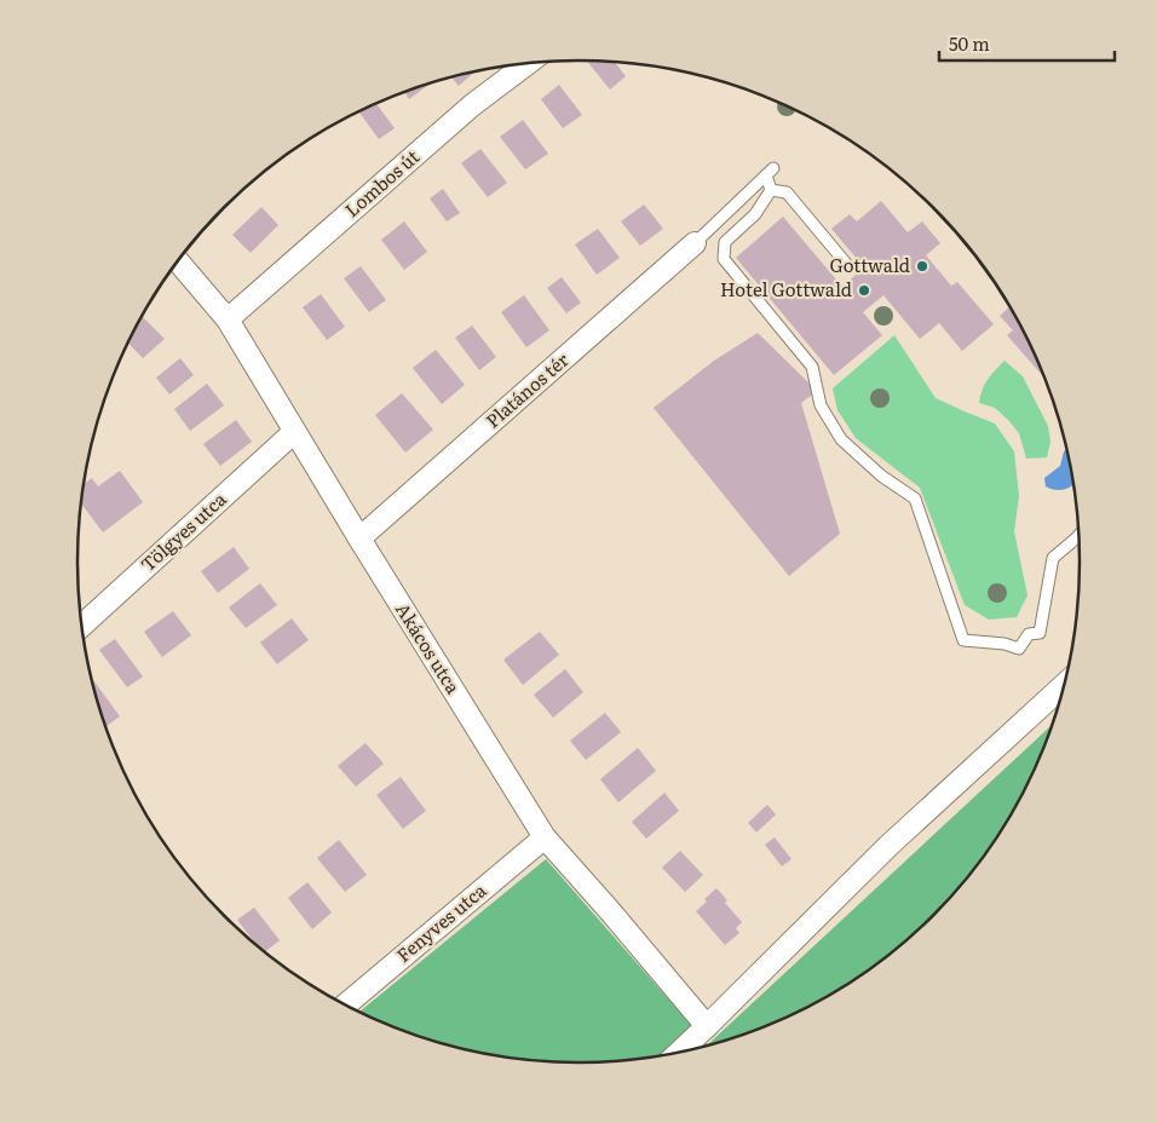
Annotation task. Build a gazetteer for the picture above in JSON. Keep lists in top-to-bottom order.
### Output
{
  "streets": {
    "street": [
      "Lombos út",
      "Platános tér",
      "Tölgyes utca",
      "Akácos utca",
      "Fenyves utca"
    ]
  },
  "crossings": [
    ["Lombos út", "Akácos utca"],
    ["Platános tér", "Akácos utca"],
    ["Tölgyes utca", "Akácos utca"],
    ["Akácos utca", "Fenyves utca"]
  ],
  "places": ["Gottwald", "Hotel Gottwald"],
  "scale_bar": "50 m"
}
